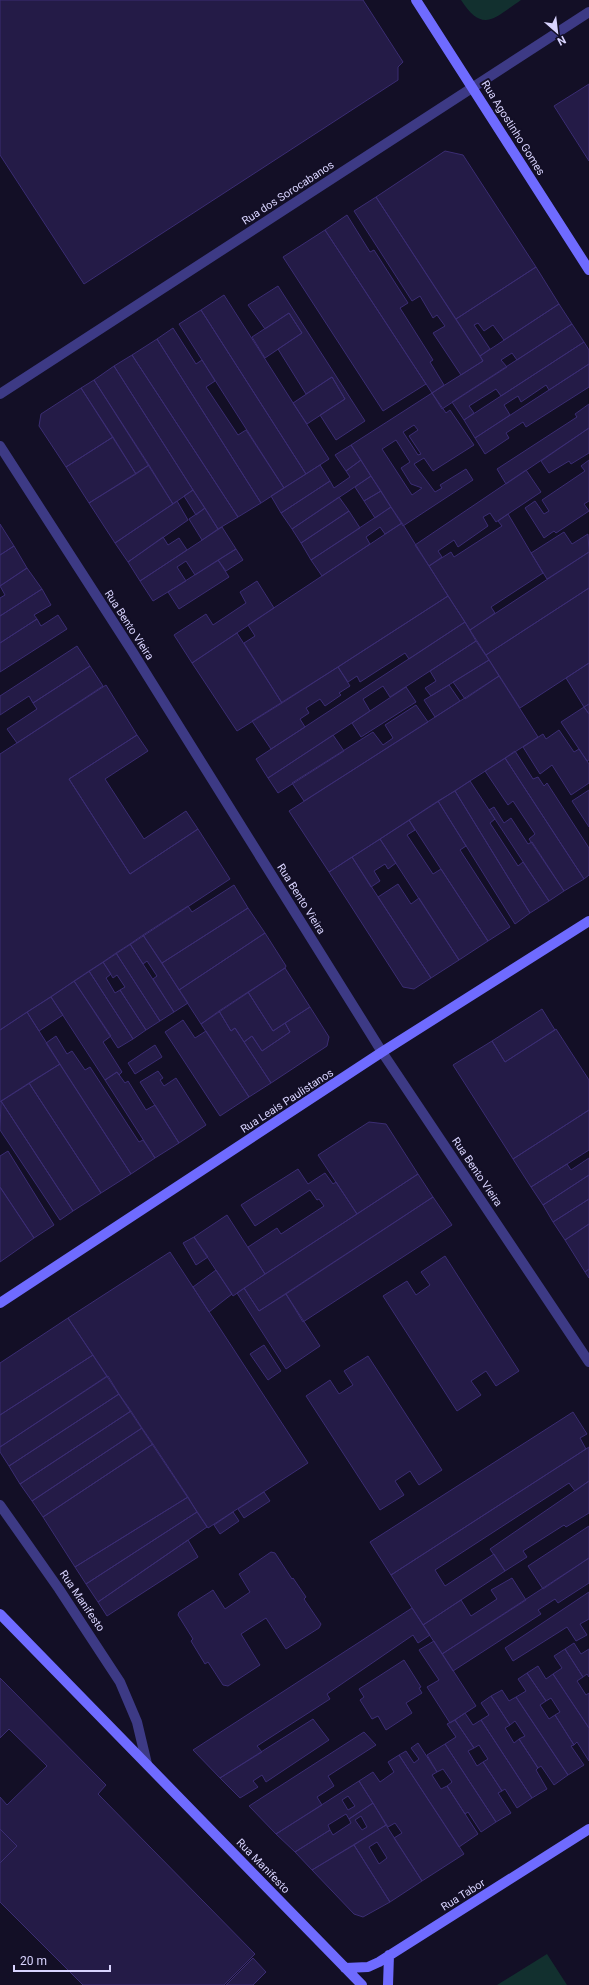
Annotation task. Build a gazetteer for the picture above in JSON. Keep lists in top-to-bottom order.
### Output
{
  "streets": {
    "main road": [
      "Rua Agostinho Gomes",
      "Rua Leais Paulistanos",
      "Rua Manifesto",
      "Rua Tabor"
    ],
    "street": ["Rua dos Sorocabanos", "Rua Bento Vieira"]
  },
  "crossings": [
    ["Rua Agostinho Gomes", "Rua dos Sorocabanos"],
    ["Rua Bento Vieira", "Rua Leais Paulistanos"],
    ["Rua Manifesto", "Rua Tabor"]
  ],
  "scale_bar": "20 m",
  "north": "bottom right"
}
